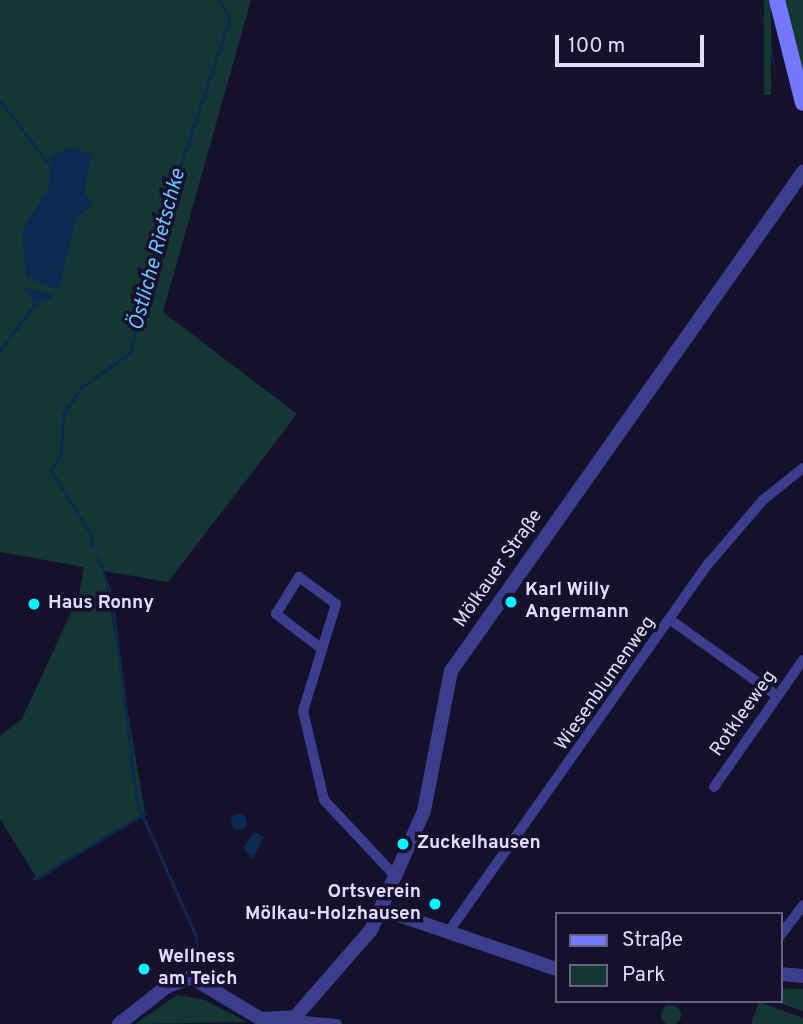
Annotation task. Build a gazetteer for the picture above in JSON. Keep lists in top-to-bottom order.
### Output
{
  "streets": {
    "street": ["Mölkauer Straße", "Wiesenblumenweg", "Rotkleeweg"]
  },
  "water": ["Östliche Rietschke"],
  "places": [
    "Karl Willy Angermann",
    "Haus Ronny",
    "Zuckelhausen",
    "Ortsverein Mölkau-Holzhausen",
    "Wellness am Teich"
  ],
  "legend": ["Straße", "Park"],
  "scale_bar": "100 m"
}
